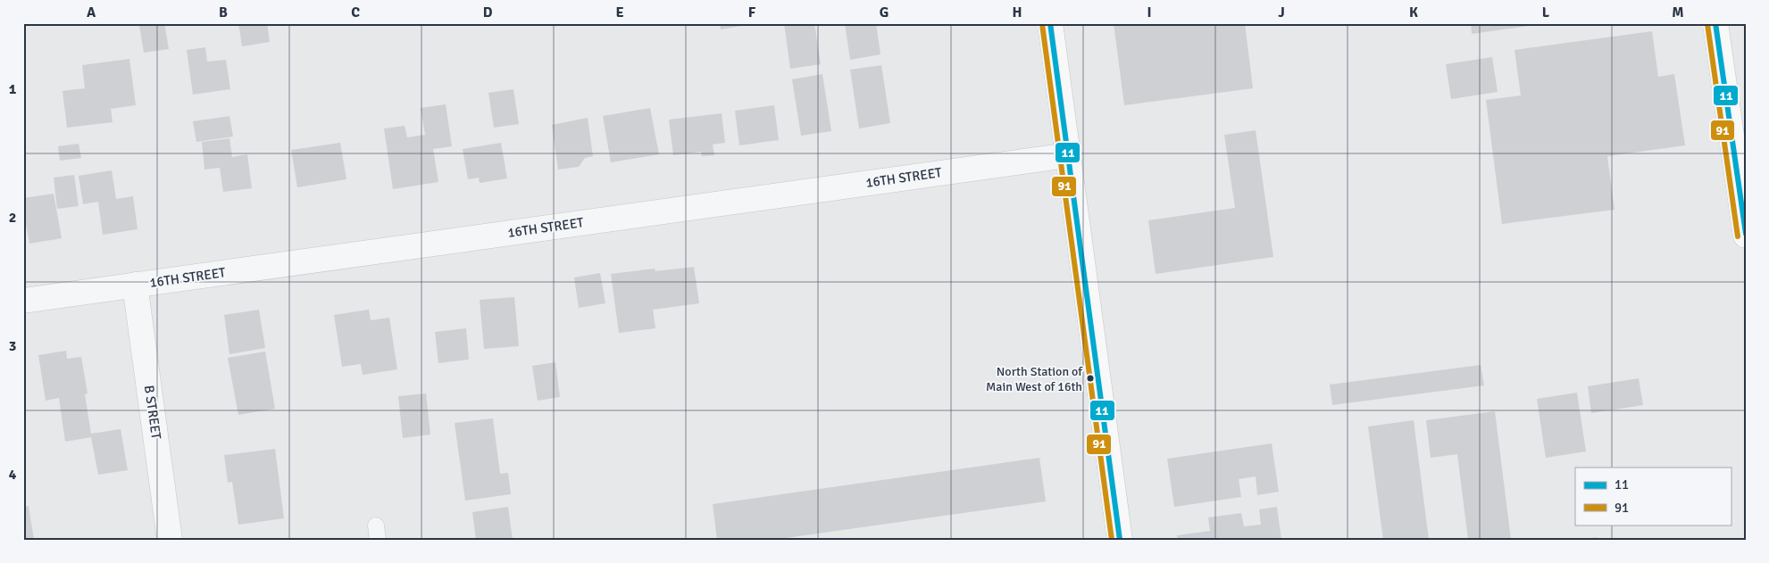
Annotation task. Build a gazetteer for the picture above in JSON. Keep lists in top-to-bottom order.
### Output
{
  "streets": {
    "street": ["16TH STREET", "B STREET"]
  },
  "crossings": [
    ["16TH STREET", "B STREET"]
  ],
  "places": ["North Station of Main West of 16th"],
  "lines": ["transit line 11", "transit line 91"],
  "legend": ["11", "91"],
  "grid": {
    "columns": [
      "A",
      "B",
      "C",
      "D",
      "E",
      "F",
      "G",
      "H",
      "I",
      "J",
      "K",
      "L",
      "M"
    ],
    "rows": [
      "1",
      "2",
      "3",
      "4"
    ]
  }
}
